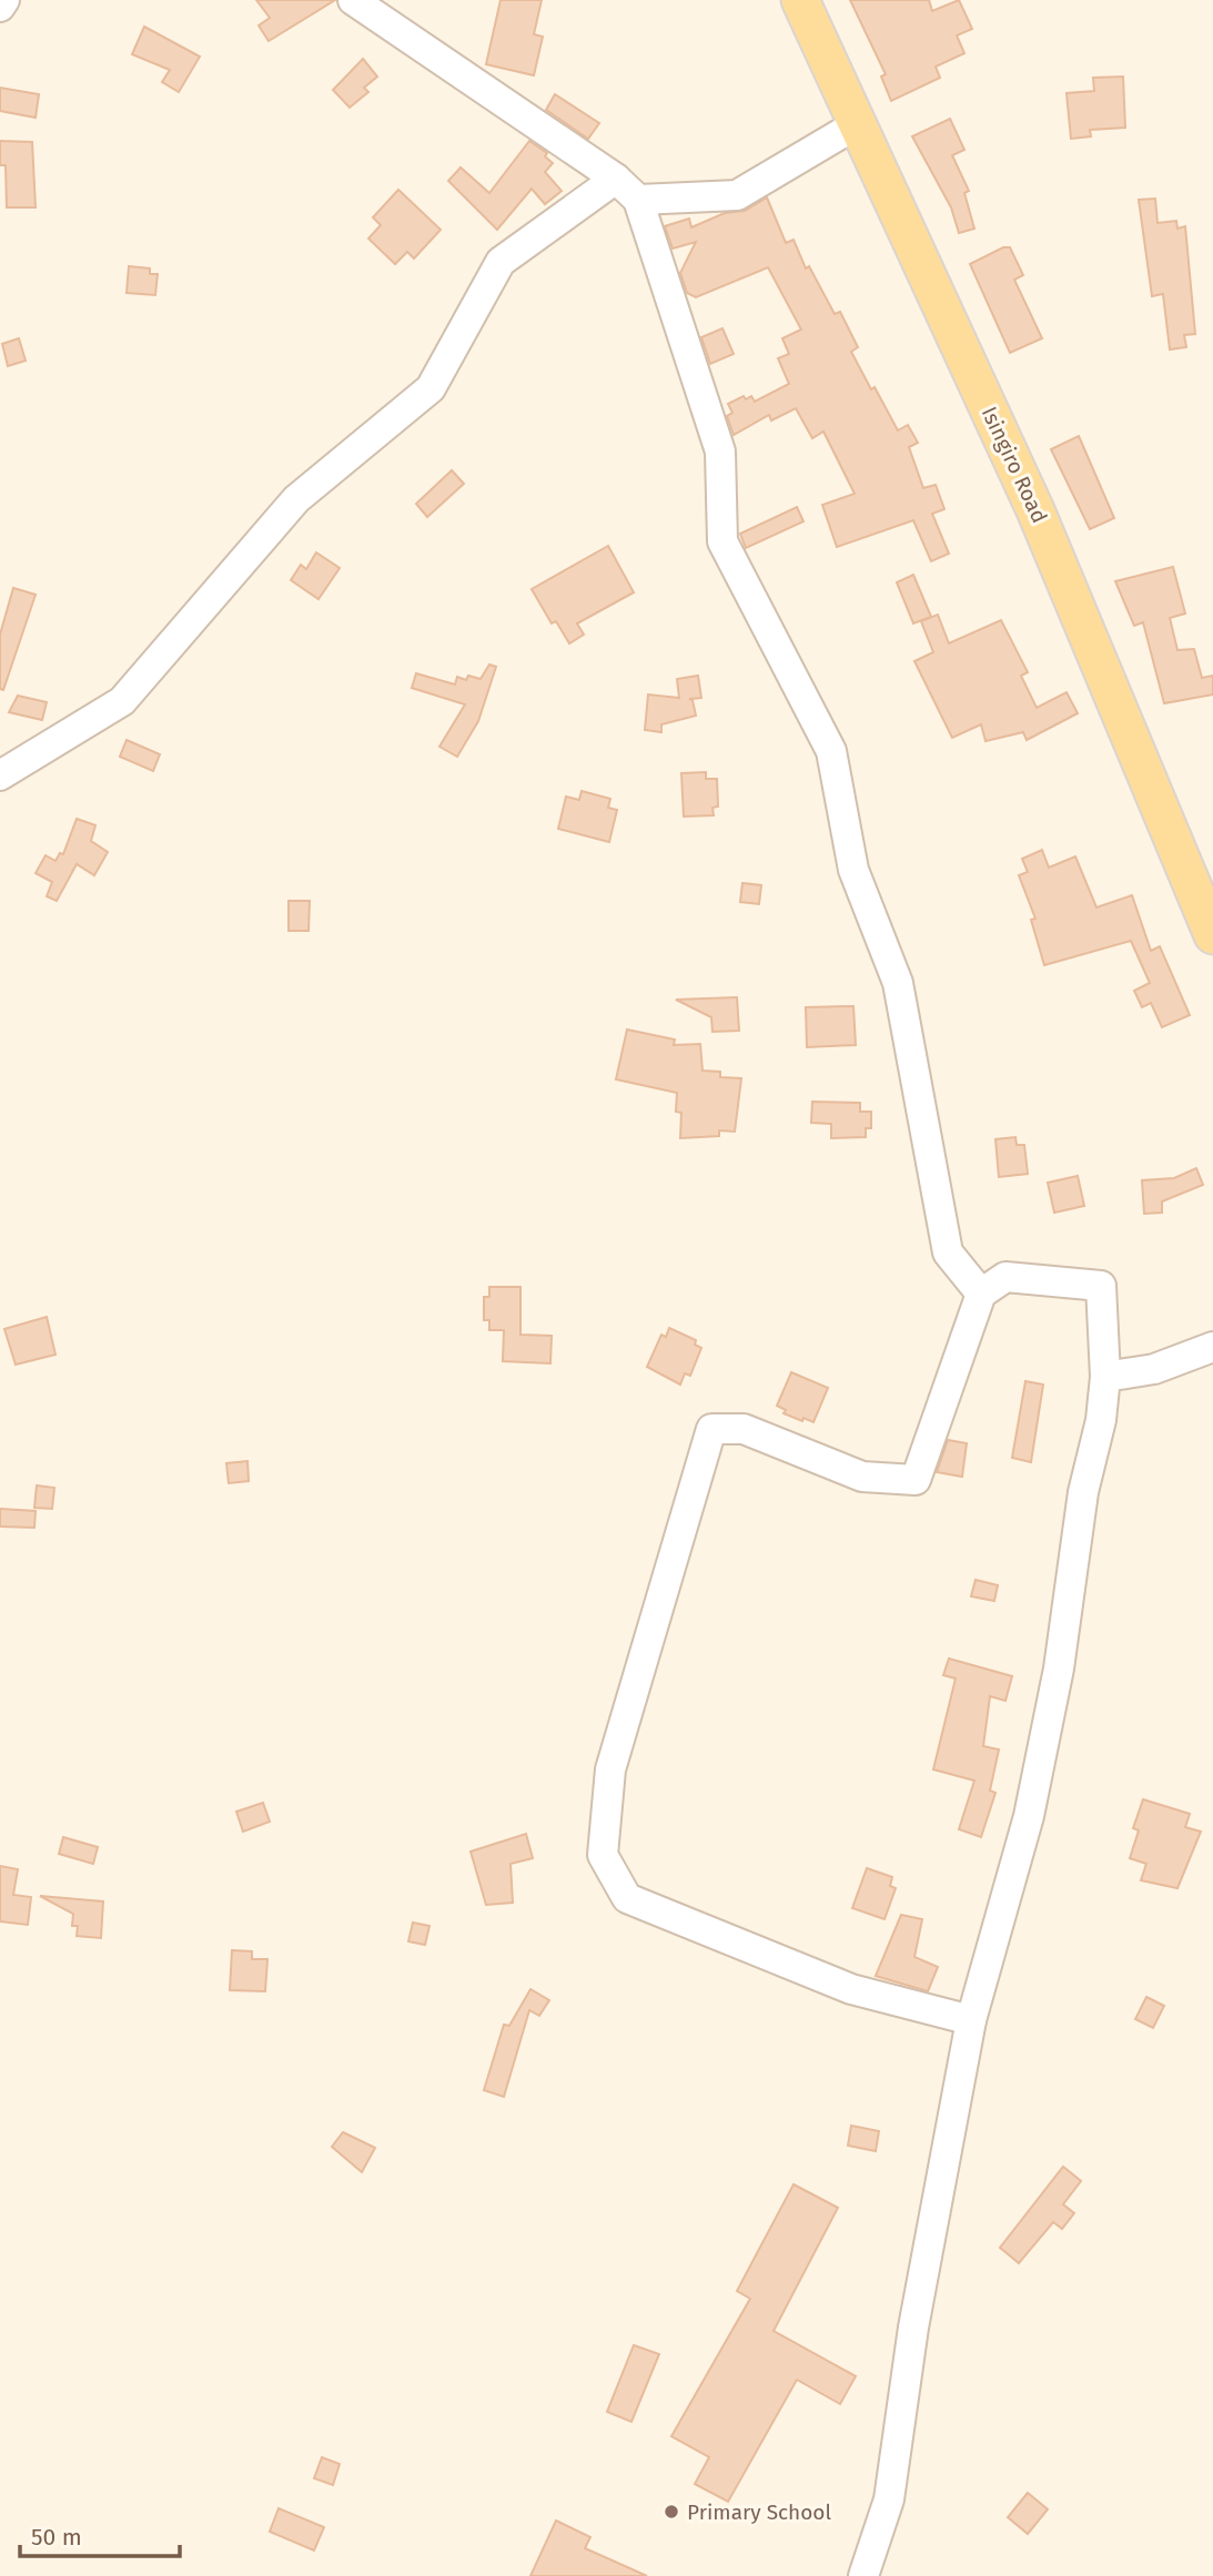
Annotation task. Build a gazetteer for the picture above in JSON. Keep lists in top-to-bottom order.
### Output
{
  "streets": {
    "main road": ["Isingiro Road"]
  },
  "places": ["Primary School"],
  "scale_bar": "50 m"
}
